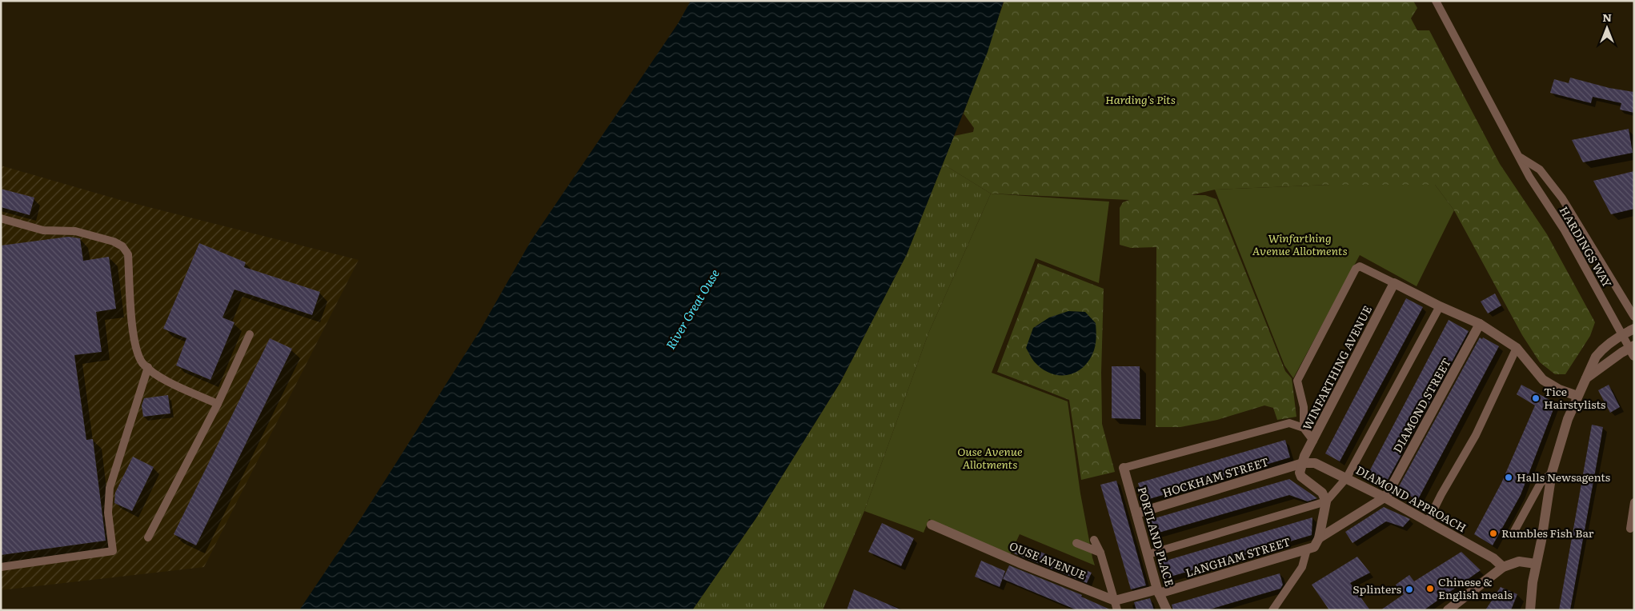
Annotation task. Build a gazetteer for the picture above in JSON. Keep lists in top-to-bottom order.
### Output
{
  "streets": {
    "street": [
      "WINFARTHING AVENUE",
      "DIAMOND STREET",
      "HOCKHAM STREET",
      "DIAMOND APPROACH",
      "PORTLAND PLACE",
      "LANGHAM STREET",
      "OUSE AVENUE"
    ],
    "lane": ["HARDINGS WAY"]
  },
  "crossings": [
    ["WINFARTHING AVENUE", "HOCKHAM STREET"],
    ["WINFARTHING AVENUE", "DIAMOND APPROACH"],
    ["DIAMOND STREET", "DIAMOND APPROACH"],
    ["DIAMOND STREET", "LANGHAM STREET"],
    ["HOCKHAM STREET", "DIAMOND APPROACH"],
    ["HOCKHAM STREET", "PORTLAND PLACE"],
    ["DIAMOND APPROACH", "LANGHAM STREET"],
    ["PORTLAND PLACE", "LANGHAM STREET"]
  ],
  "water": ["River Great Ouse"],
  "parks": ["Harding's Pits", "Winfarthing Avenue Allotments", "Ouse Avenue Allotments"],
  "places": [
    "Tice Hairstylists",
    "Halls Newsagents",
    "Rumbles Fish Bar",
    "Chinese & English meals",
    "Splinters"
  ],
  "north": "top"
}
